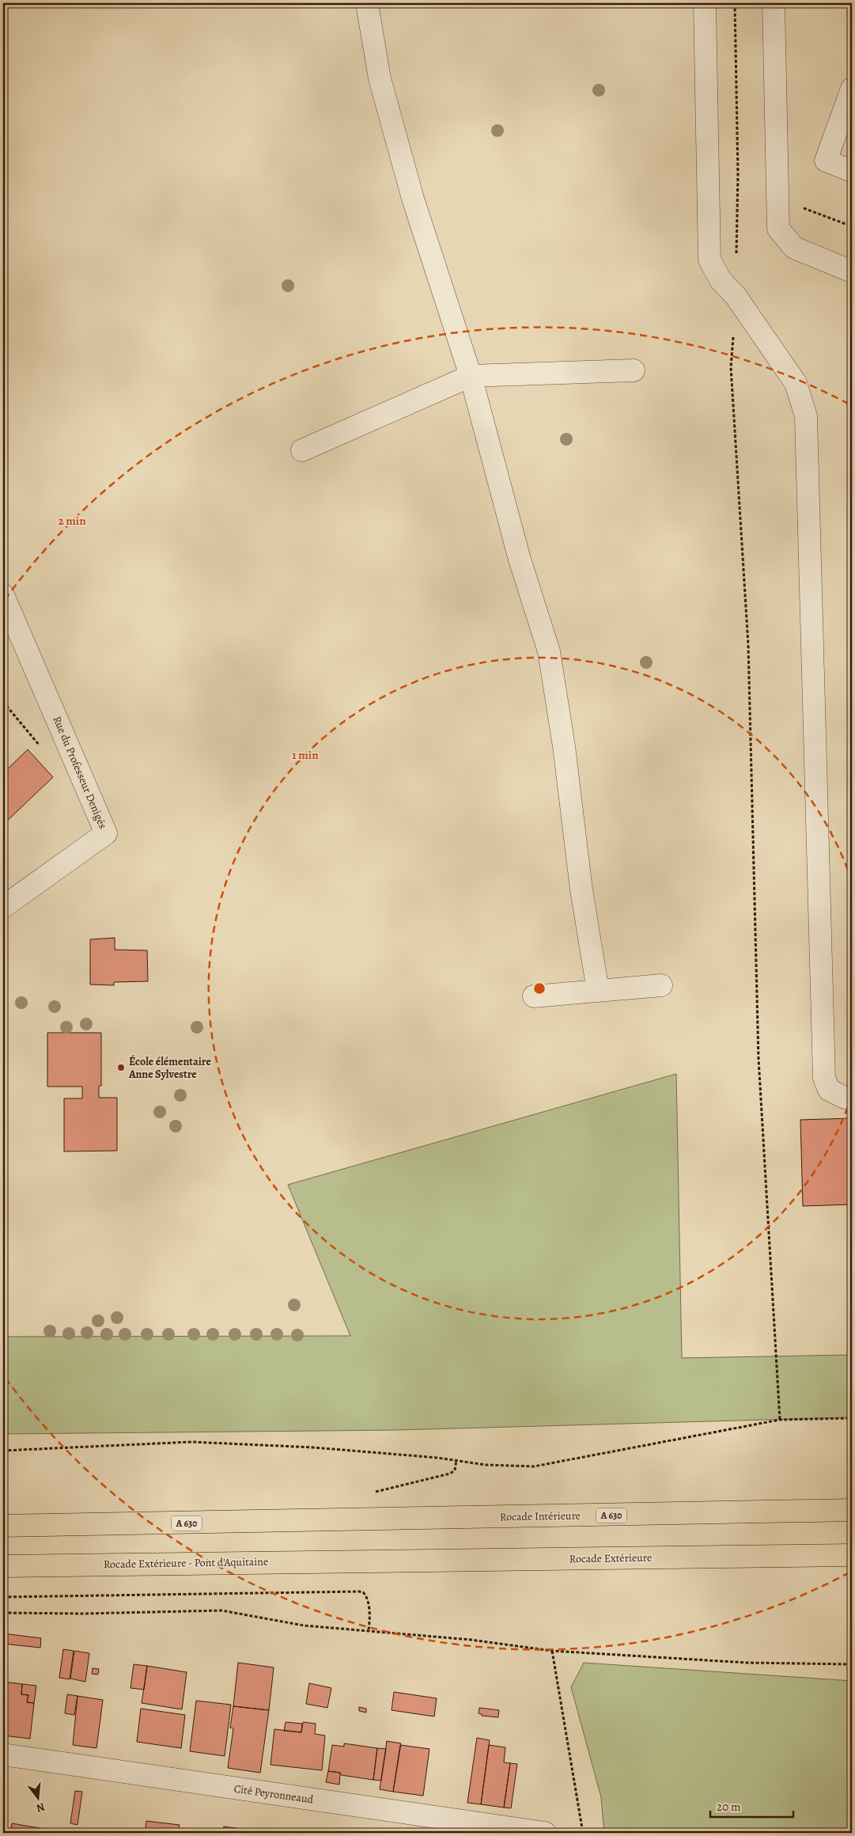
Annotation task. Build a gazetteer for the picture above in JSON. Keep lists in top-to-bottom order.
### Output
{
  "streets": {
    "highway": [
      "A 630",
      "Rocade Intérieure",
      "Rocade Extérieure",
      "Rocade Extérieure - Pont d'Aquitaine"
    ],
    "street": ["Rue du Professeur Denigés", "Cité Peyronneaud"]
  },
  "crossings": [
    ["Rocade Extérieure", "Rocade Extérieure - Pont d'Aquitaine"]
  ],
  "places": ["École élémentaire Anne Sylvestre"],
  "scale_bar": "20 m",
  "north": "bottom",
  "rings": ["2 min", "1 min"]
}
